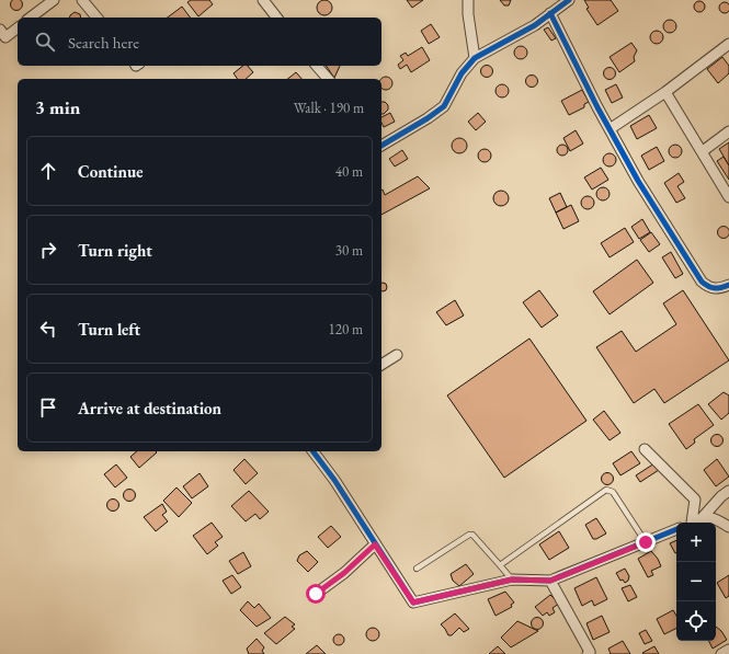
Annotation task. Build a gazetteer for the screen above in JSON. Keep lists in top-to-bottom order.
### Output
{
  "page": {
    "search": "Search here",
    "heading": ["3 min", "Walk · 190 m"],
    "list": [
      ["Continue", "40 m"],
      ["Turn right", "30 m"],
      ["Turn left", "120 m"],
      "Arrive at destination"
    ],
    "map_buttons": ["+", "−"]
  }
}
